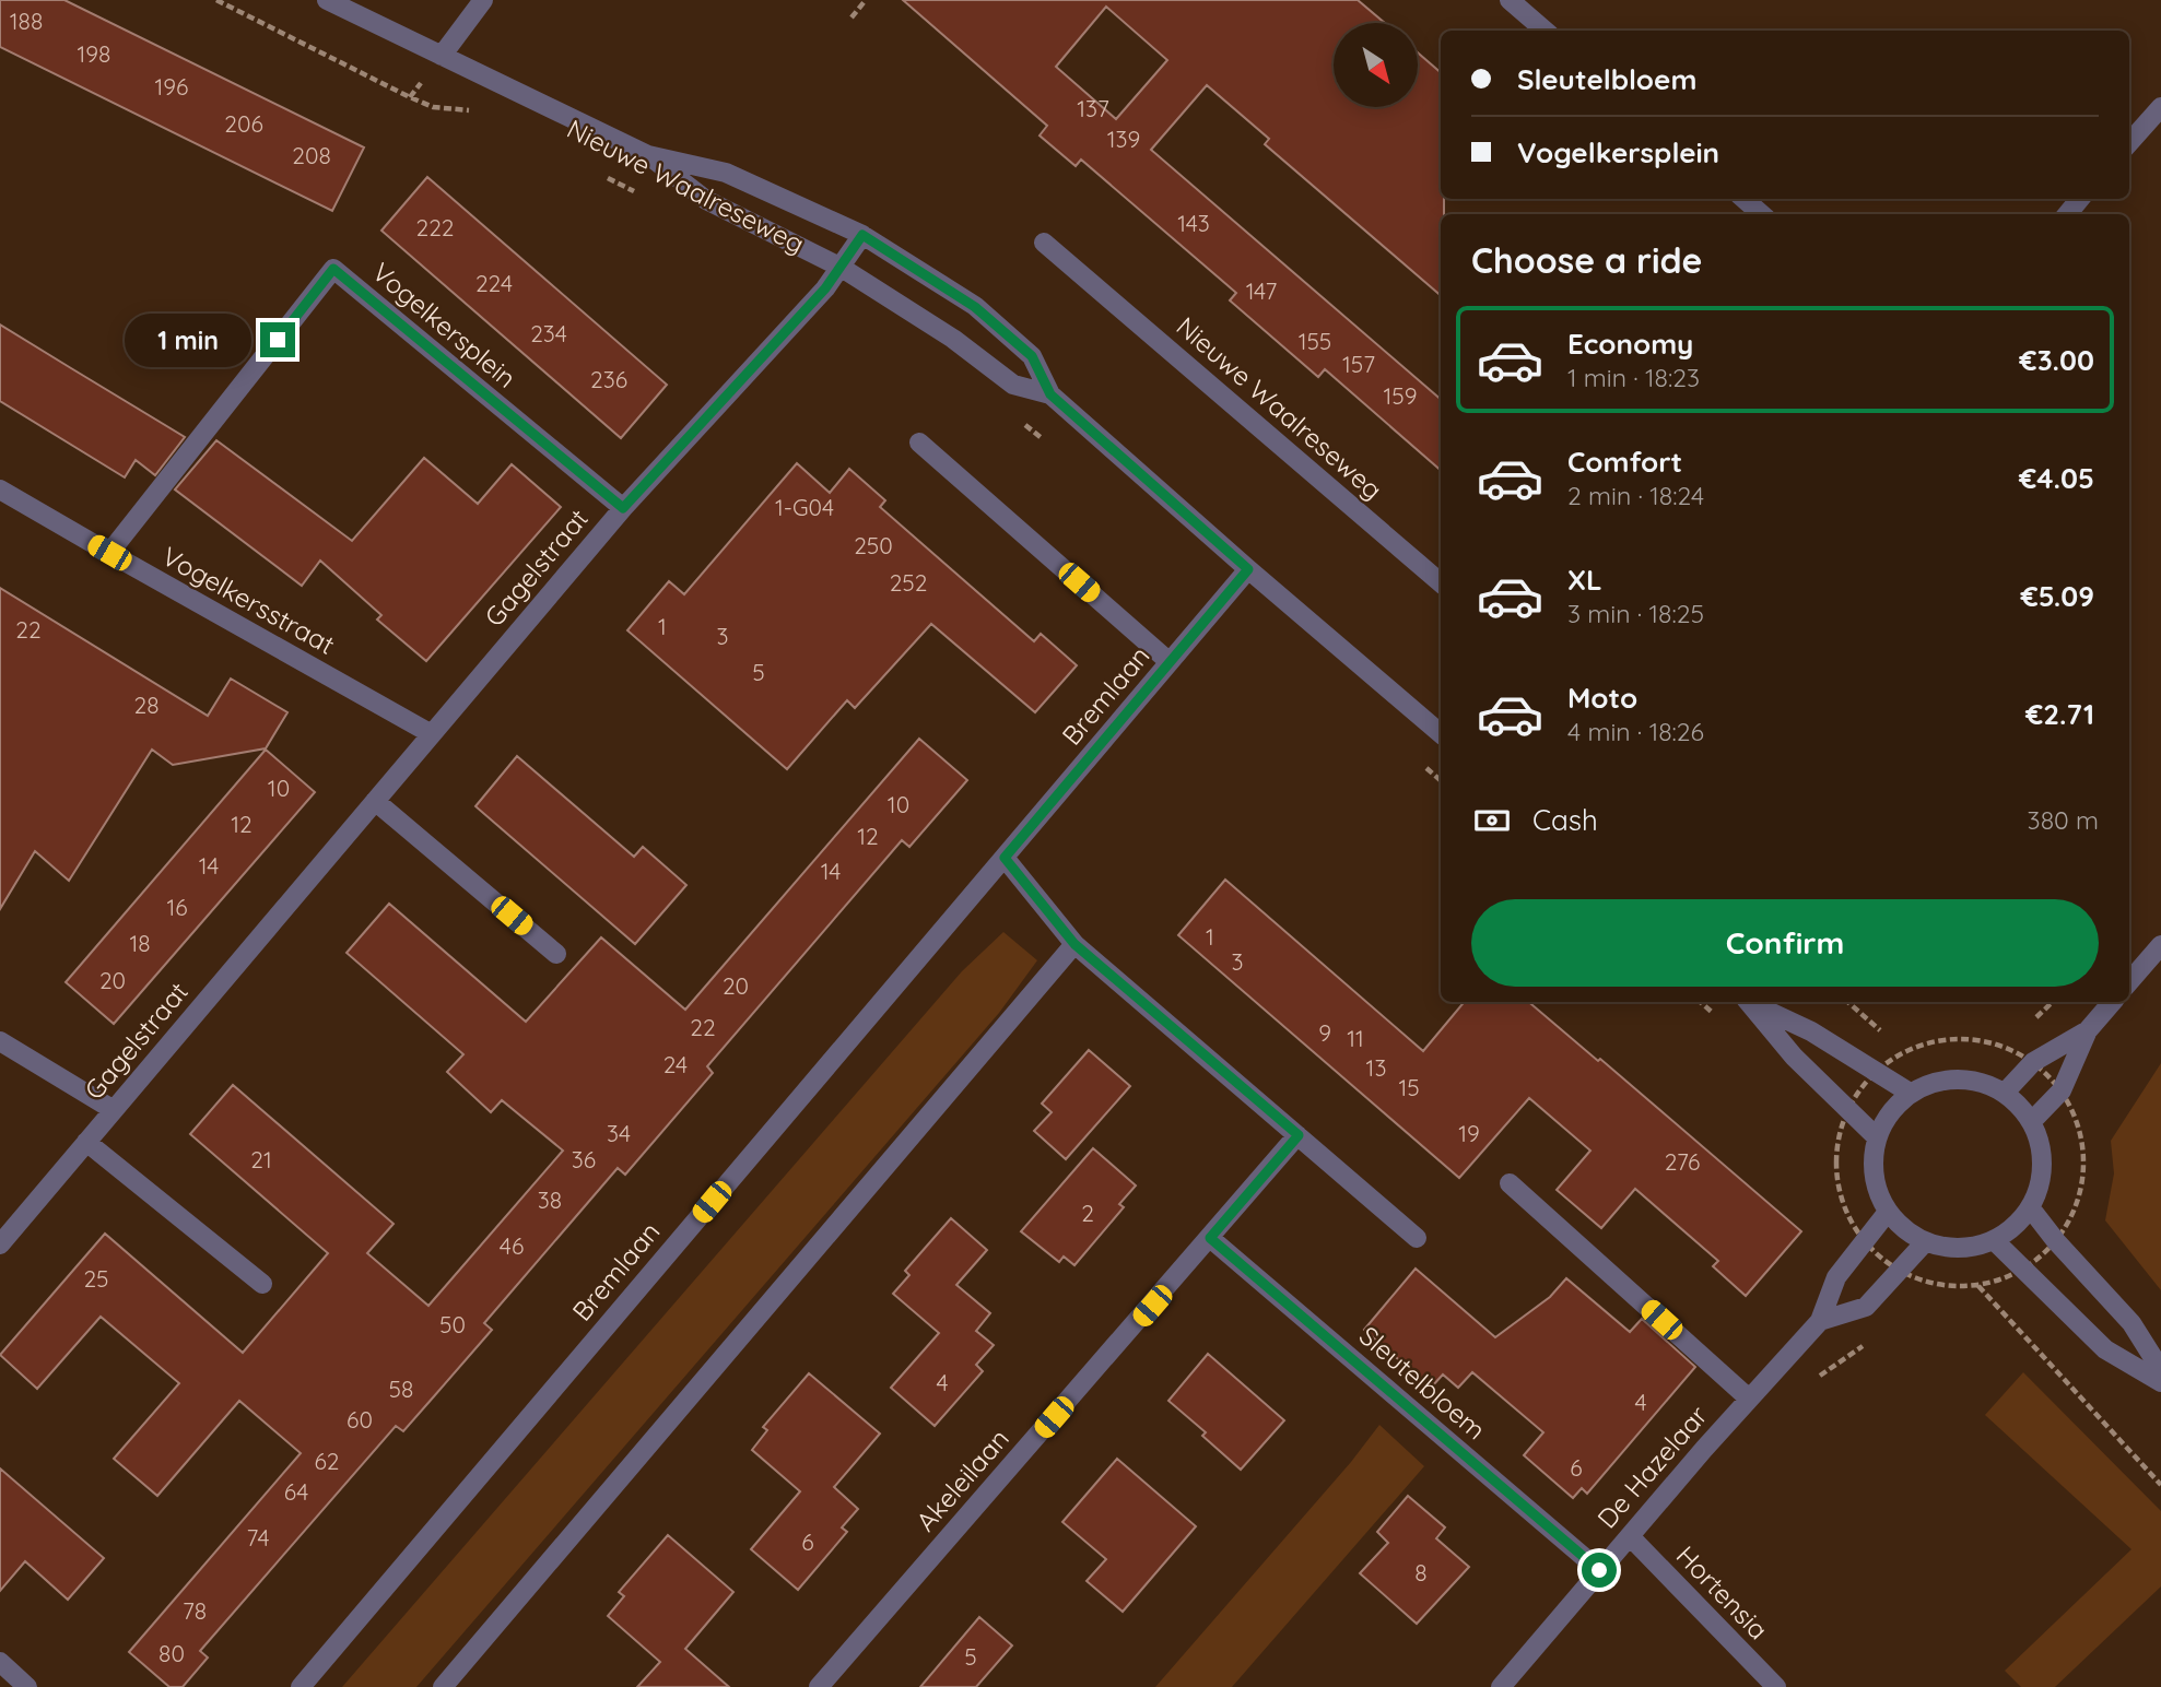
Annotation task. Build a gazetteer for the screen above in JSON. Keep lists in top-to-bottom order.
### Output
{
  "streets": {
    "street": [
      "Nieuwe Waalreseweg",
      "Vogelkersplein",
      "Gagelstraat",
      "Vogelkersstraat",
      "Bremlaan",
      "Sleutelbloem",
      "De Hazelaar",
      "Akeleilaan",
      "Hortensia"
    ]
  },
  "crossings": [
    ["Nieuwe Waalreseweg", "Gagelstraat"],
    ["Nieuwe Waalreseweg", "Bremlaan"],
    ["Vogelkersplein", "Gagelstraat"],
    ["Vogelkersplein", "Vogelkersstraat"],
    ["Gagelstraat", "Vogelkersstraat"],
    ["Sleutelbloem", "De Hazelaar"],
    ["Sleutelbloem", "Akeleilaan"],
    ["De Hazelaar", "Hortensia"]
  ],
  "house_numbers": [
    "188",
    "198",
    "196",
    "137",
    "206",
    "139",
    "208",
    "143",
    "222",
    "224",
    "147",
    "234",
    "155",
    "157",
    "236",
    "159",
    "1-G04",
    "250",
    "252",
    "1",
    "22",
    "3",
    "5",
    "28",
    "10",
    "10",
    "12",
    "12",
    "14",
    "14",
    "16",
    "1",
    "18",
    "3",
    "20",
    "20",
    "22",
    "9",
    "11",
    "24",
    "13",
    "15",
    "34",
    "19",
    "21",
    "36",
    "276",
    "38",
    "2",
    "46",
    "25",
    "50",
    "4",
    "58",
    "4",
    "60",
    "62",
    "6",
    "64",
    "74",
    "6",
    "8",
    "78",
    "80",
    "5"
  ],
  "north": "bottom right",
  "page": {
    "banner": ["Sleutelbloem", "Vogelkersplein"],
    "heading": "Choose a ride",
    "list": [
      {
        "name": "Economy",
        "note": "1 min · 18:23",
        "value": "€3.00"
      },
      {
        "name": "Comfort",
        "note": "2 min · 18:24",
        "value": "€4.05"
      },
      {
        "name": "XL",
        "note": "3 min · 18:25",
        "value": "€5.09"
      },
      {
        "name": "Moto",
        "note": "4 min · 18:26",
        "value": "€2.71"
      }
    ],
    "bubble": "1 min",
    "pay": ["Cash", "380 m"],
    "buttons": "Confirm"
  }
}
